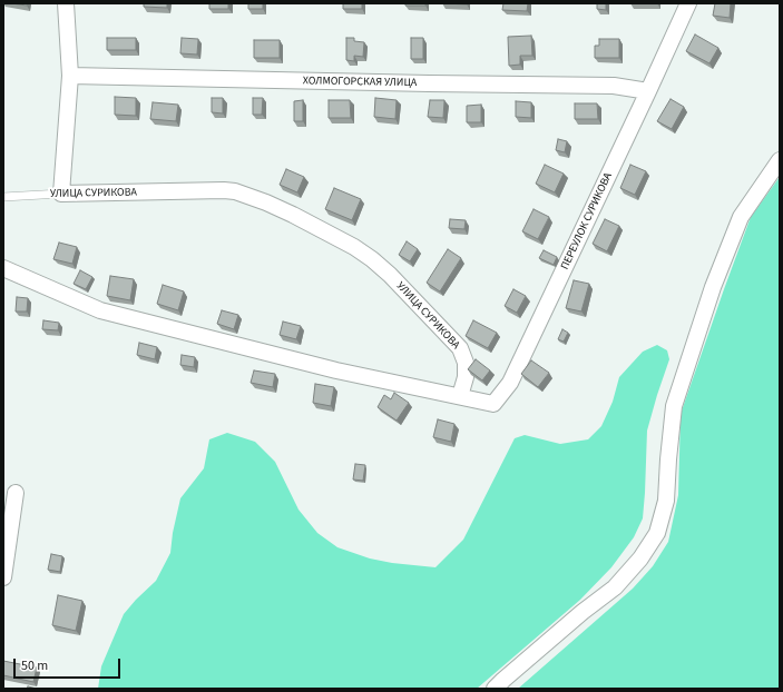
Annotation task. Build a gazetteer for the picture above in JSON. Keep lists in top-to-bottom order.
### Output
{
  "streets": {
    "street": ["ХОЛМОГОРСКАЯ УЛИЦА", "УЛИЦА СУРИКОВА", "ПЕРЕУЛОК СУРИКОВА"]
  },
  "crossings": [
    ["ХОЛМОГОРСКАЯ УЛИЦА", "ПЕРЕУЛОК СУРИКОВА"],
    ["УЛИЦА СУРИКОВА", "ПЕРЕУЛОК СУРИКОВА"]
  ],
  "scale_bar": "50 m"
}
